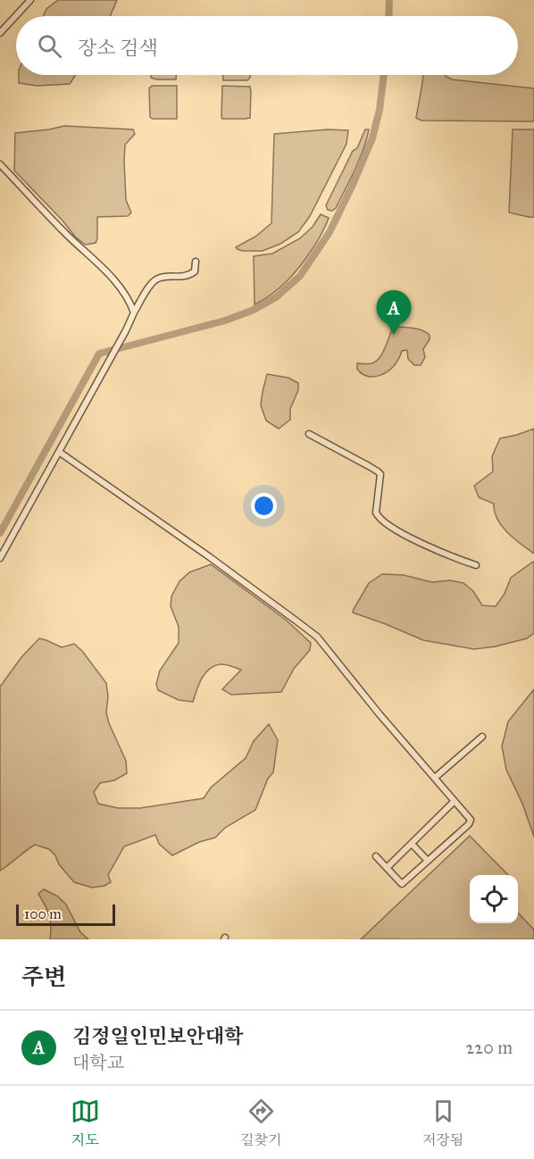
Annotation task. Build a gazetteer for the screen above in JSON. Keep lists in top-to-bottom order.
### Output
{
  "scale_bar": "100 m",
  "page": {
    "search": "장소 검색",
    "pins": "A",
    "scale": "100 m",
    "heading": "주변",
    "list": [
      {
        "mark": "A",
        "name": "김정일인민보안대학",
        "note": "대학교",
        "value": "220 m"
      }
    ],
    "nav": ["지도", "길찾기", "저장됨"]
  }
}
